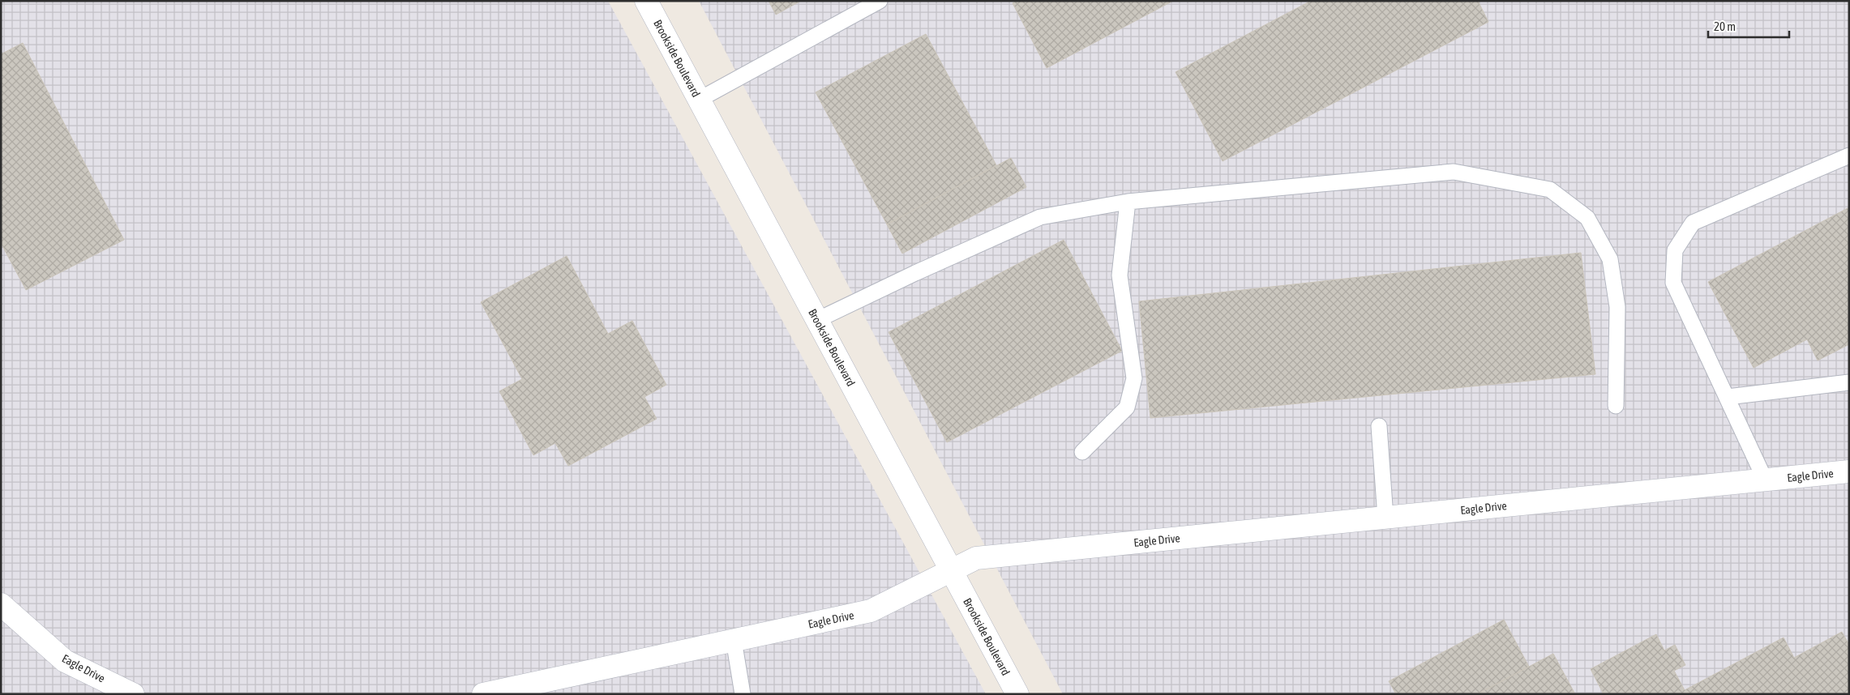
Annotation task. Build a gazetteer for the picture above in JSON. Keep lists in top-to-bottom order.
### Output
{
  "streets": {
    "street": ["Brookside Boulevard", "Eagle Drive"]
  },
  "crossings": [
    ["Brookside Boulevard", "Eagle Drive"]
  ],
  "scale_bar": "20 m"
}
